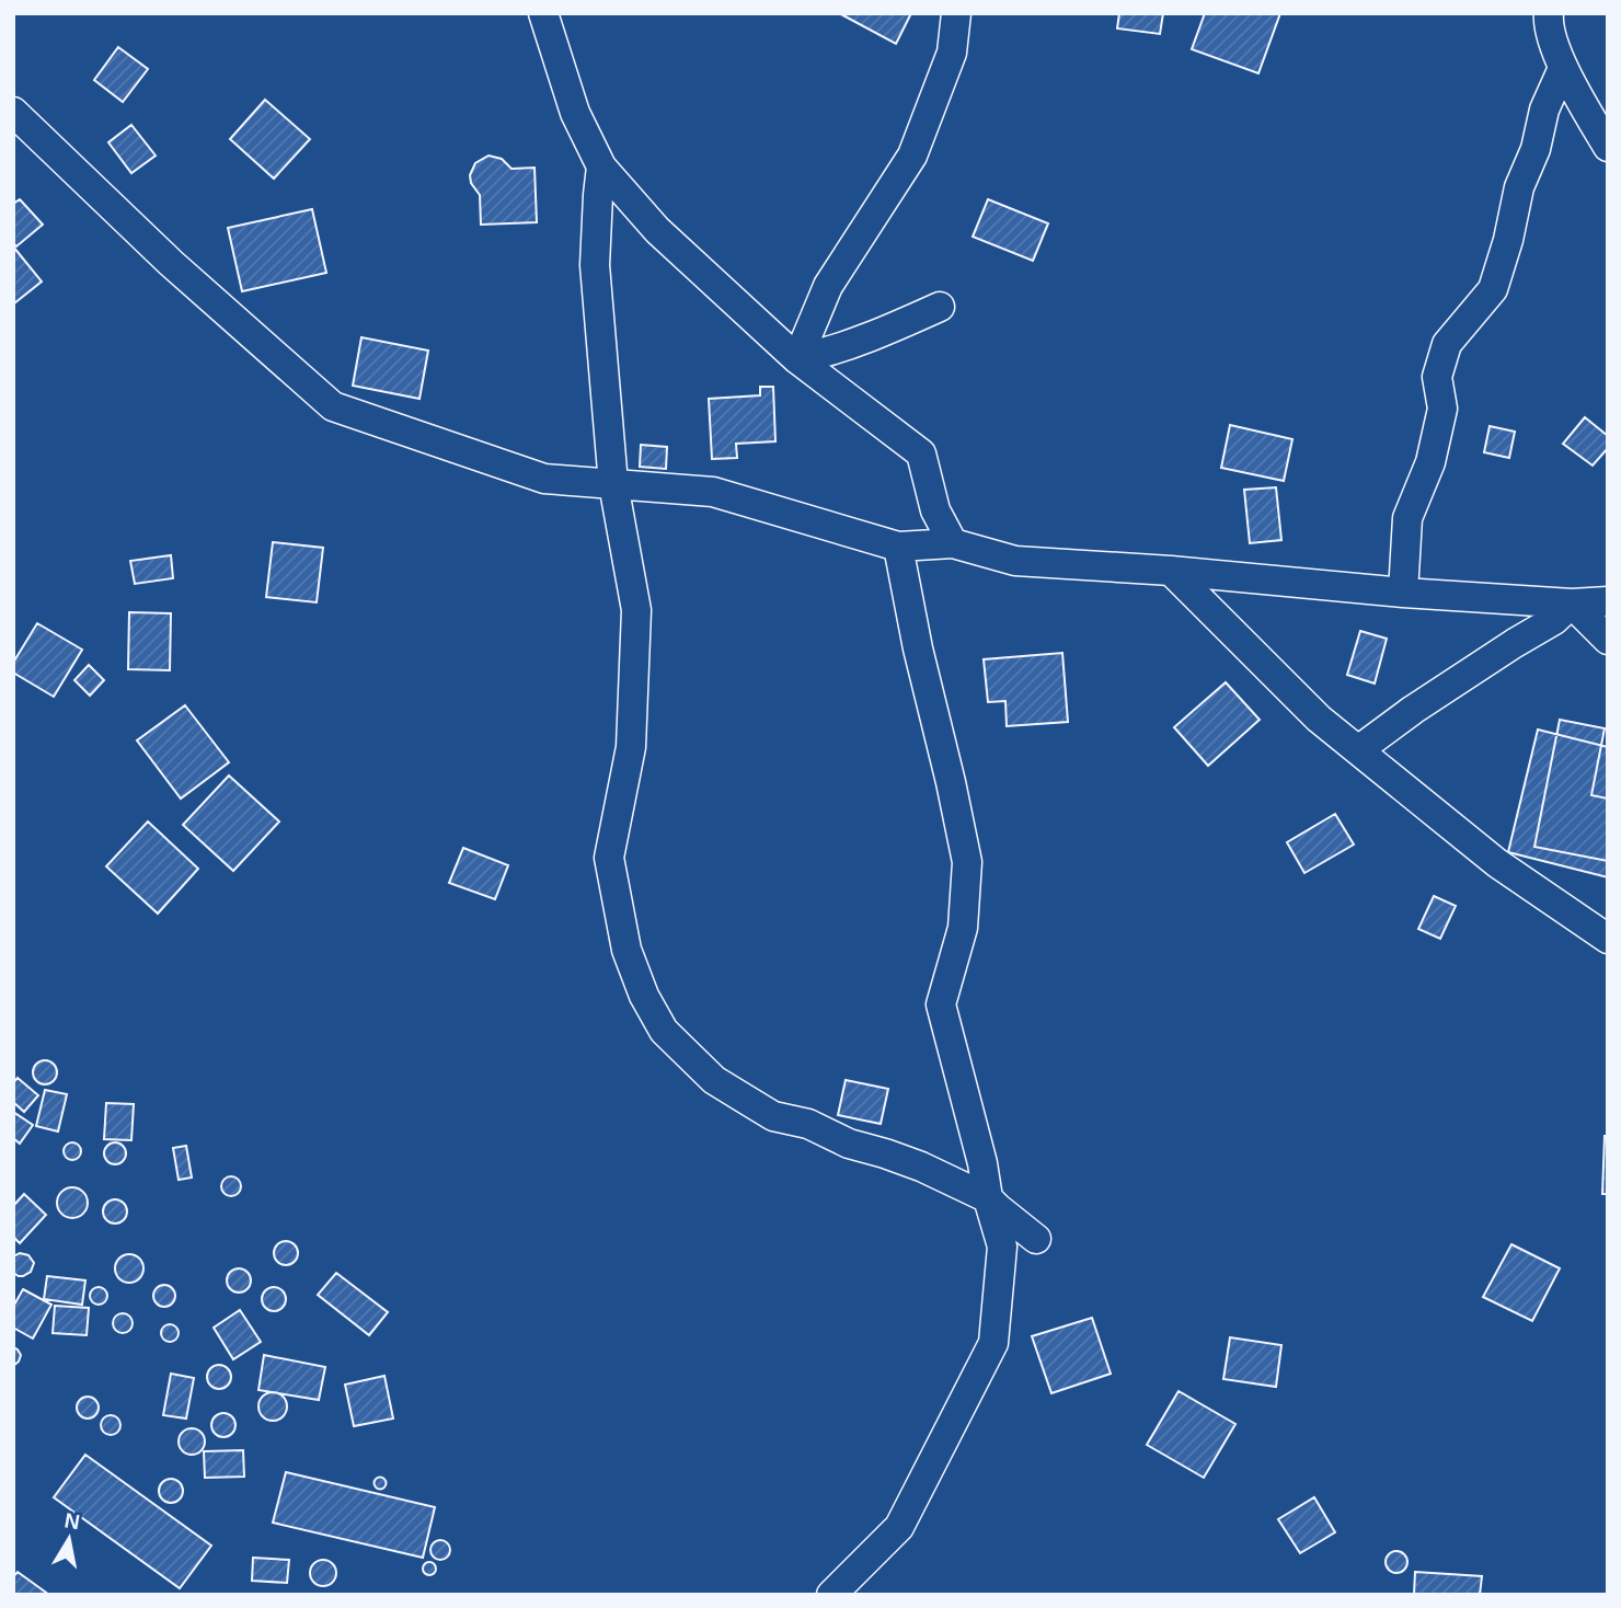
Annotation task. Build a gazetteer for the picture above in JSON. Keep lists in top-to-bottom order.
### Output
{
  "north": "top"
}
